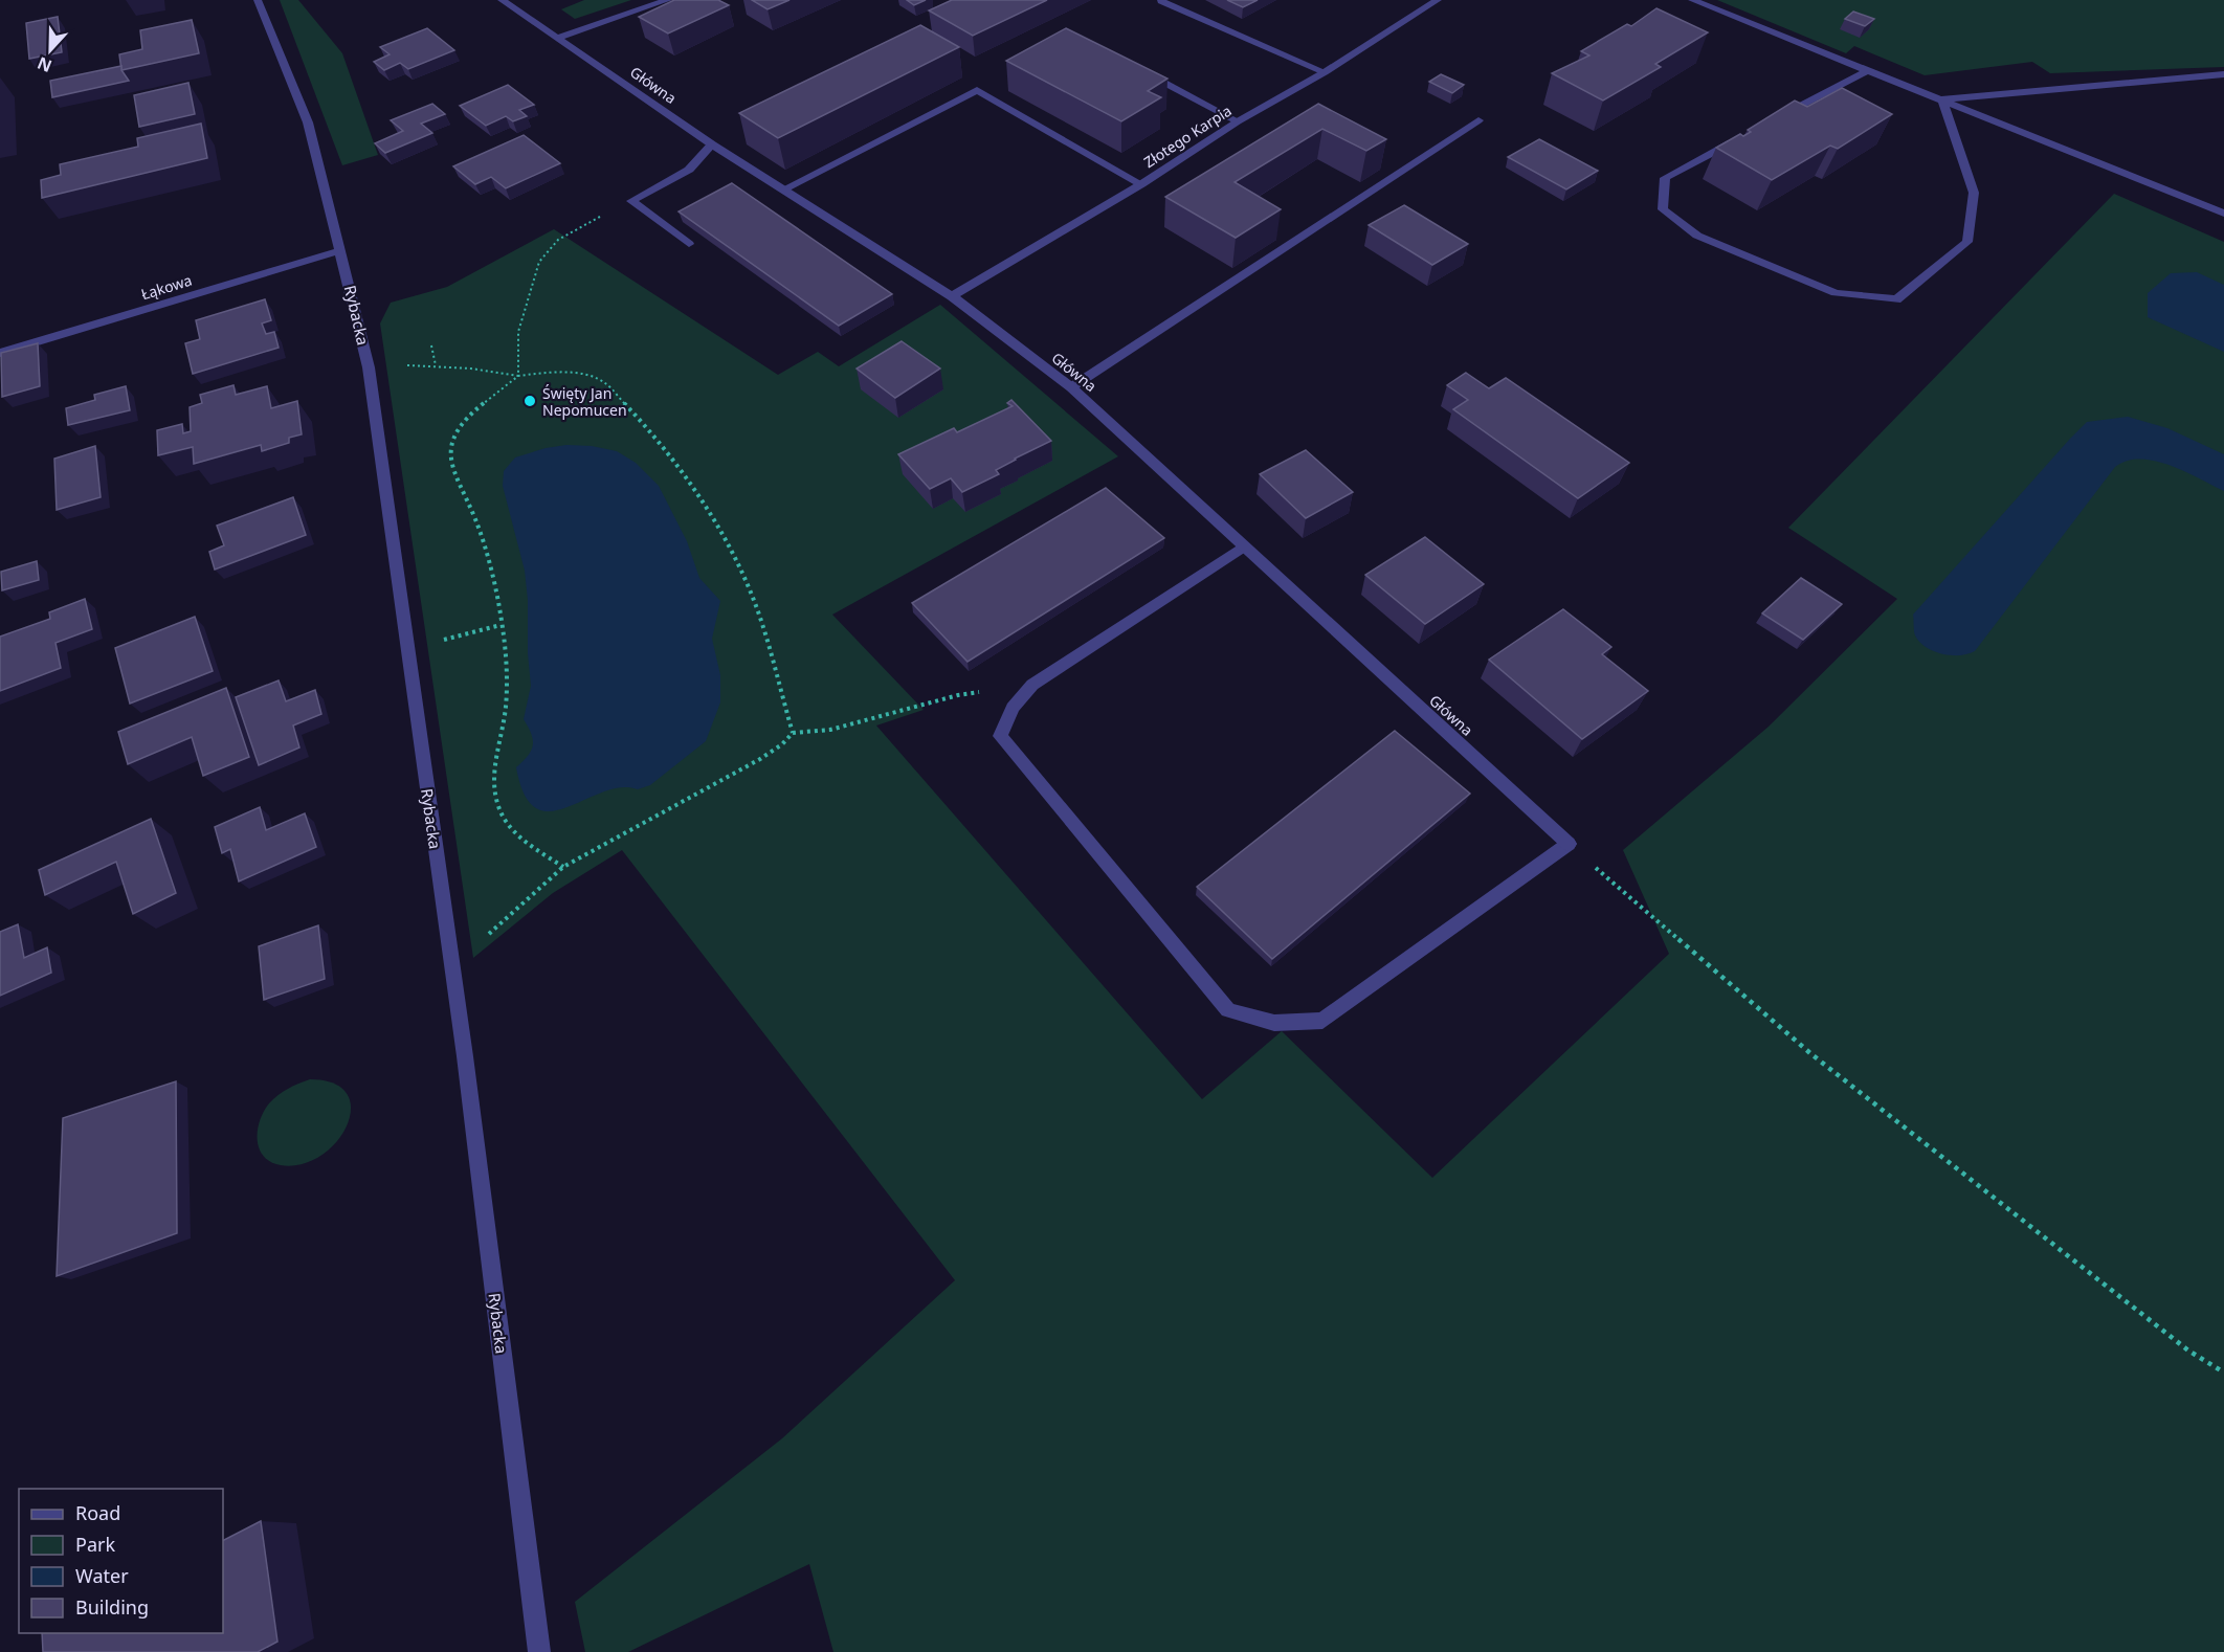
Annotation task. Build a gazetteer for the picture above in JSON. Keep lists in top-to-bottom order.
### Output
{
  "streets": {
    "street": [
      "Główna",
      "Złotego Karpia",
      "Łąkowa",
      "Rybacka"
    ]
  },
  "crossings": [
    ["Główna", "Złotego Karpia"],
    ["Łąkowa", "Rybacka"]
  ],
  "places": ["Święty Jan Nepomucen"],
  "legend": [
    "Road",
    "Park",
    "Water",
    "Building"
  ],
  "north": "bottom"
}
